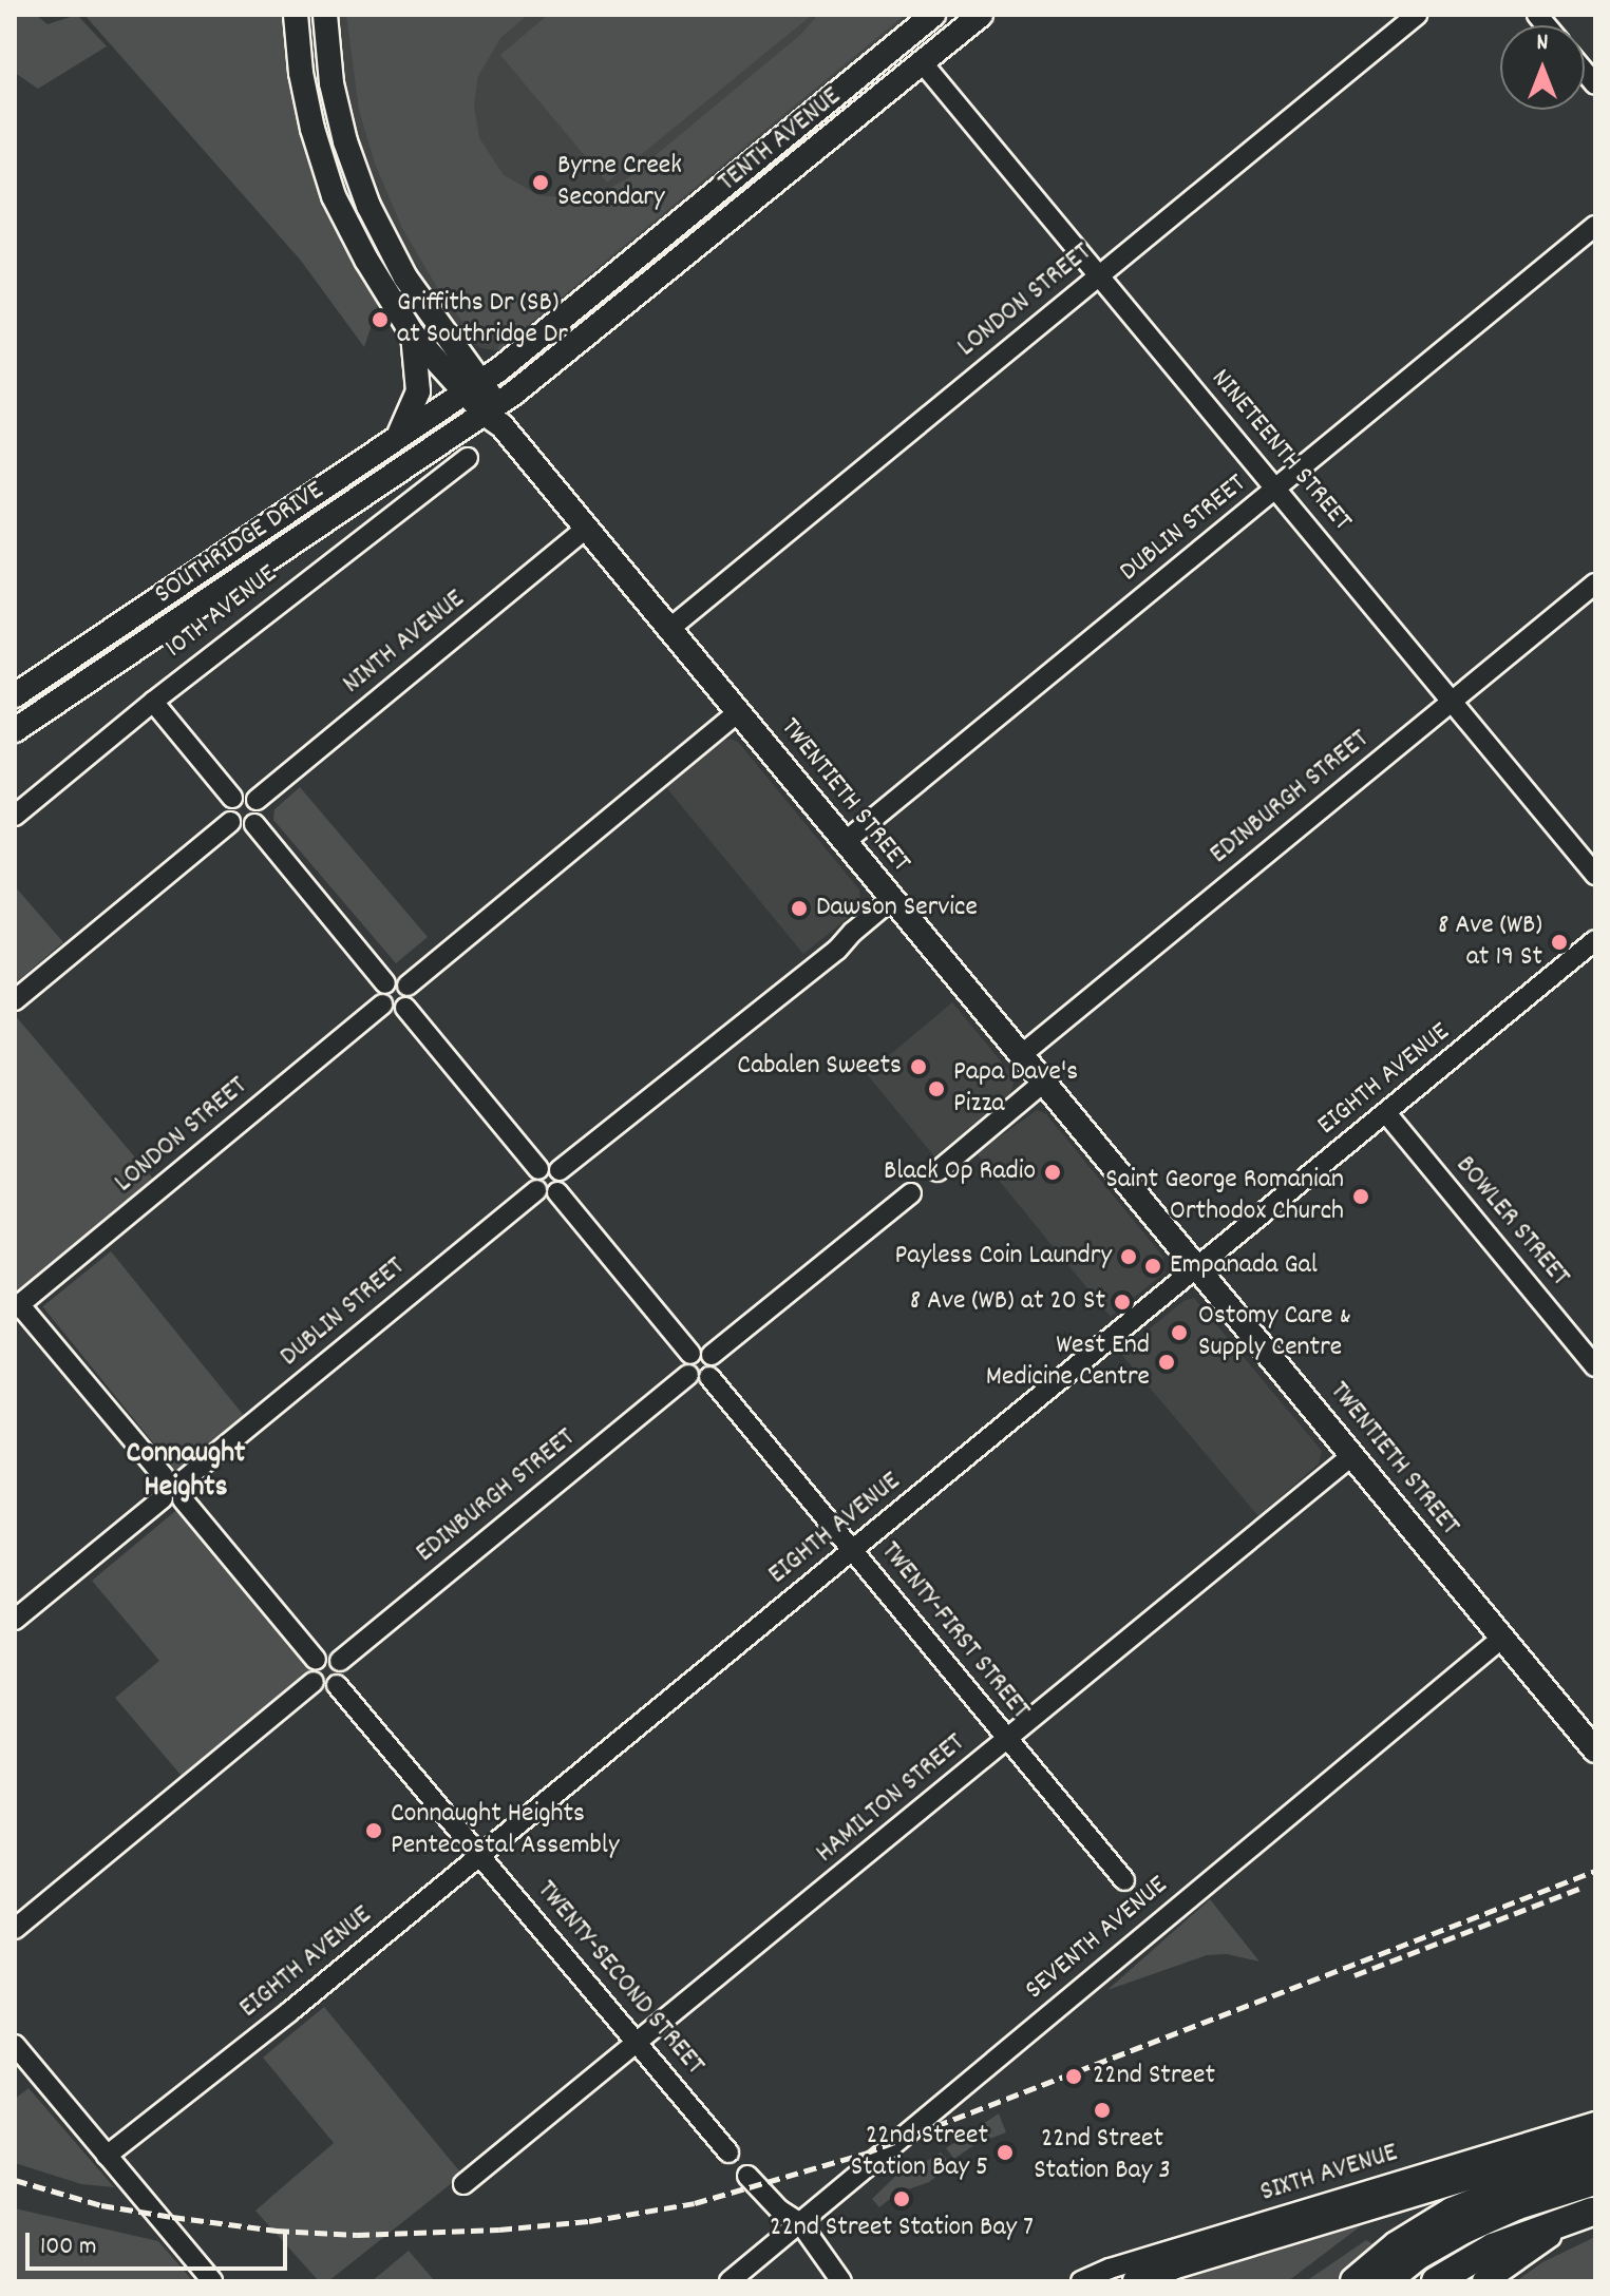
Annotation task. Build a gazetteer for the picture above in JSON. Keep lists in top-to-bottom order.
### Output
{
  "streets": {
    "main road": ["TENTH AVENUE", "SOUTHRIDGE DRIVE", "TWENTIETH STREET"],
    "street": [
      "LONDON STREET",
      "NINETEENTH STREET",
      "DUBLIN STREET",
      "10TH AVENUE",
      "NINTH AVENUE",
      "EDINBURGH STREET",
      "EIGHTH AVENUE",
      "BOWLER STREET",
      "TWENTY-FIRST STREET",
      "HAMILTON STREET",
      "SEVENTH AVENUE",
      "TWENTY-SECOND STREET",
      "SIXTH AVENUE"
    ]
  },
  "crossings": [
    ["TENTH AVENUE", "NINETEENTH STREET"],
    ["TENTH AVENUE", "SOUTHRIDGE DRIVE"],
    ["TENTH AVENUE", "TWENTIETH STREET"],
    ["LONDON STREET", "NINETEENTH STREET"],
    ["LONDON STREET", "TWENTIETH STREET"],
    ["NINETEENTH STREET", "DUBLIN STREET"],
    ["NINETEENTH STREET", "EDINBURGH STREET"],
    ["DUBLIN STREET", "TWENTIETH STREET"],
    ["SOUTHRIDGE DRIVE", "TWENTIETH STREET"],
    ["NINTH AVENUE", "TWENTIETH STREET"],
    ["TWENTIETH STREET", "EDINBURGH STREET"],
    ["TWENTIETH STREET", "EIGHTH AVENUE"],
    ["TWENTIETH STREET", "HAMILTON STREET"],
    ["TWENTIETH STREET", "SEVENTH AVENUE"],
    ["EDINBURGH STREET", "TWENTY-FIRST STREET"],
    ["EDINBURGH STREET", "TWENTY-SECOND STREET"],
    ["EIGHTH AVENUE", "BOWLER STREET"],
    ["EIGHTH AVENUE", "TWENTY-FIRST STREET"],
    ["EIGHTH AVENUE", "TWENTY-SECOND STREET"],
    ["TWENTY-FIRST STREET", "HAMILTON STREET"],
    ["HAMILTON STREET", "TWENTY-SECOND STREET"]
  ],
  "districts": ["Connaught Heights"],
  "places": [
    "Byrne Creek Secondary",
    "Griffiths Dr (SB) at Southridge Dr",
    "Dawson Service",
    "8 Ave (WB) at 19 St",
    "Cabalen Sweets",
    "Papa Dave's Pizza",
    "Black Op Radio",
    "Saint George Romanian Orthodox Church",
    "Payless Coin Laundry",
    "Empanada Gal",
    "8 Ave (WB) at 20 St",
    "Ostomy Care & Supply Centre",
    "West End Medicine Centre",
    "Connaught Heights Pentecostal Assembly",
    "22nd Street",
    "22nd Street Station Bay 3",
    "22nd Street Station Bay 5",
    "22nd Street Station Bay 7"
  ],
  "scale_bar": "100 m",
  "north": "top"
}
